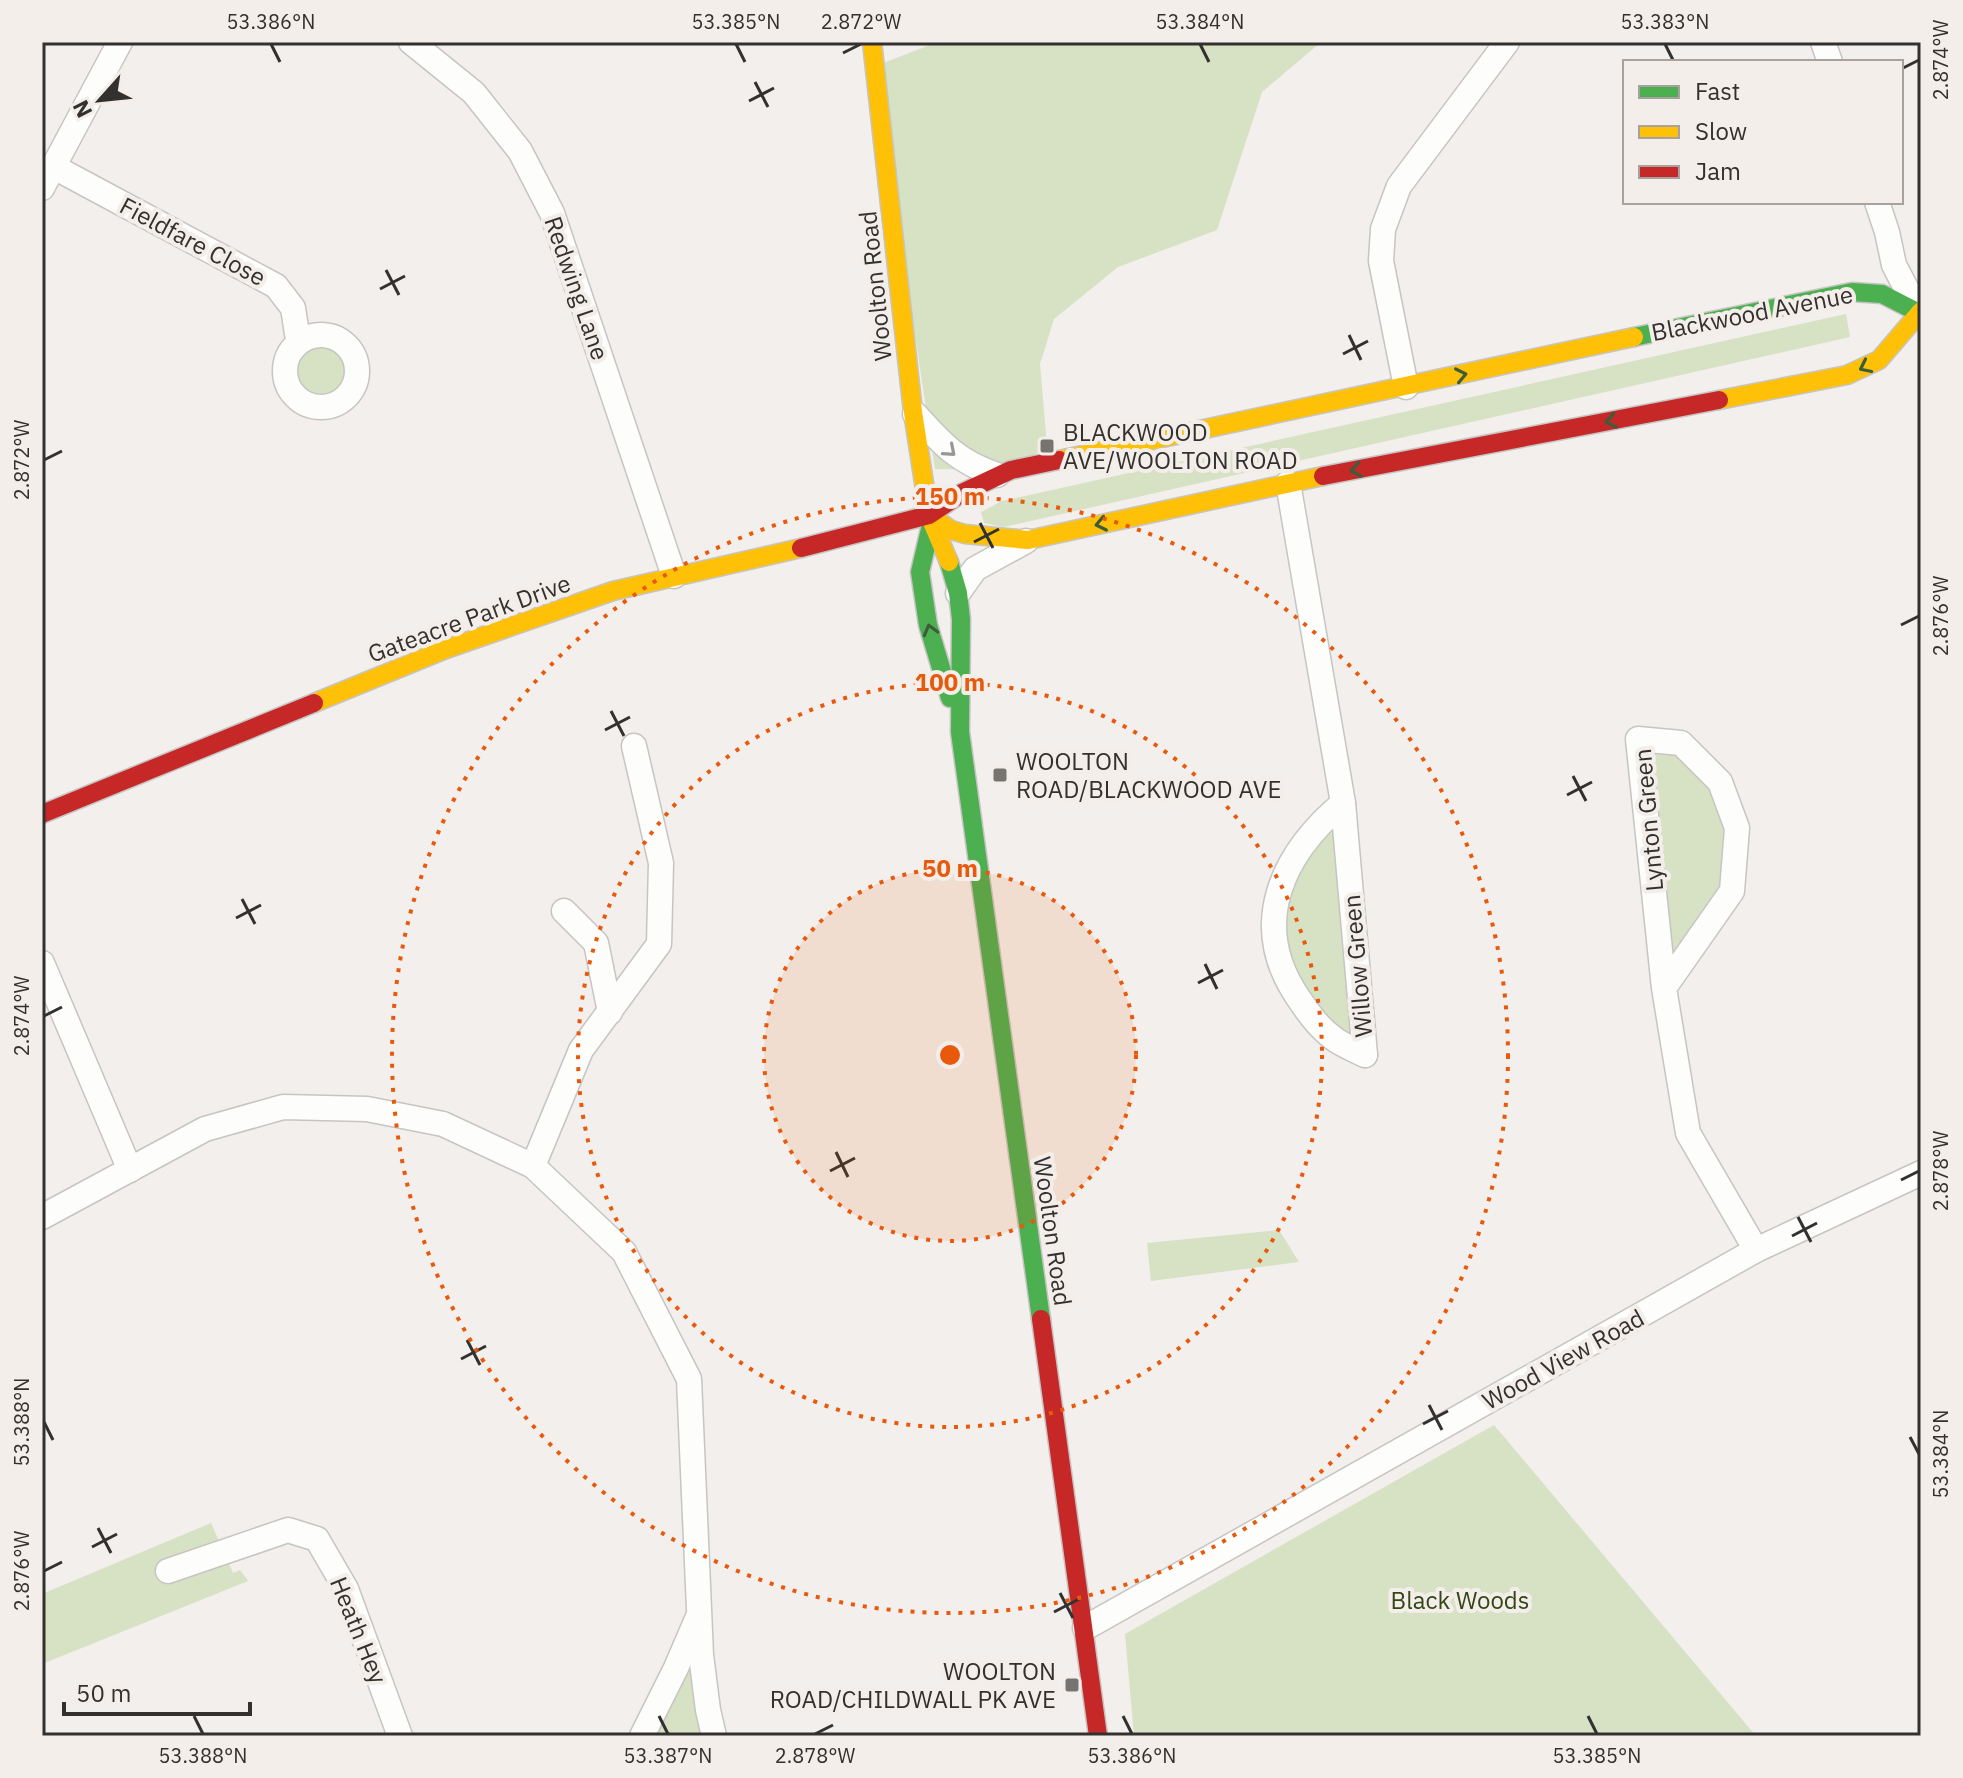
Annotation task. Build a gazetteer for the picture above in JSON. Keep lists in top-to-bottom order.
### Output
{
  "streets": {
    "street": [
      "Fieldfare Close",
      "Woolton Road",
      "Redwing Lane",
      "Blackwood Avenue",
      "Gateacre Park Drive",
      "Lynton Green",
      "Willow Green",
      "Wood View Road",
      "Heath Hey"
    ]
  },
  "crossings": [
    ["Woolton Road", "Blackwood Avenue"],
    ["Woolton Road", "Gateacre Park Drive"],
    ["Woolton Road", "Wood View Road"],
    ["Redwing Lane", "Gateacre Park Drive"],
    ["Blackwood Avenue", "Gateacre Park Drive"],
    ["Lynton Green", "Wood View Road"]
  ],
  "parks": ["Black Woods"],
  "places": {
    "transit": ["BLACKWOOD AVE/WOOLTON ROAD", "WOOLTON ROAD/BLACKWOOD AVE", "WOOLTON ROAD/CHILDWALL PK AVE"]
  },
  "legend": ["Fast", "Slow", "Jam"],
  "scale_bar": "50 m",
  "north": "bottom left",
  "coordinates": [
    "53.386°N",
    "53.385°N",
    "2.872°W",
    "53.384°N",
    "53.383°N",
    "2.874°W",
    "2.876°W",
    "2.878°W",
    "53.388°N",
    "53.387°N"
  ],
  "rings": ["150 m", "100 m", "50 m"]
}
